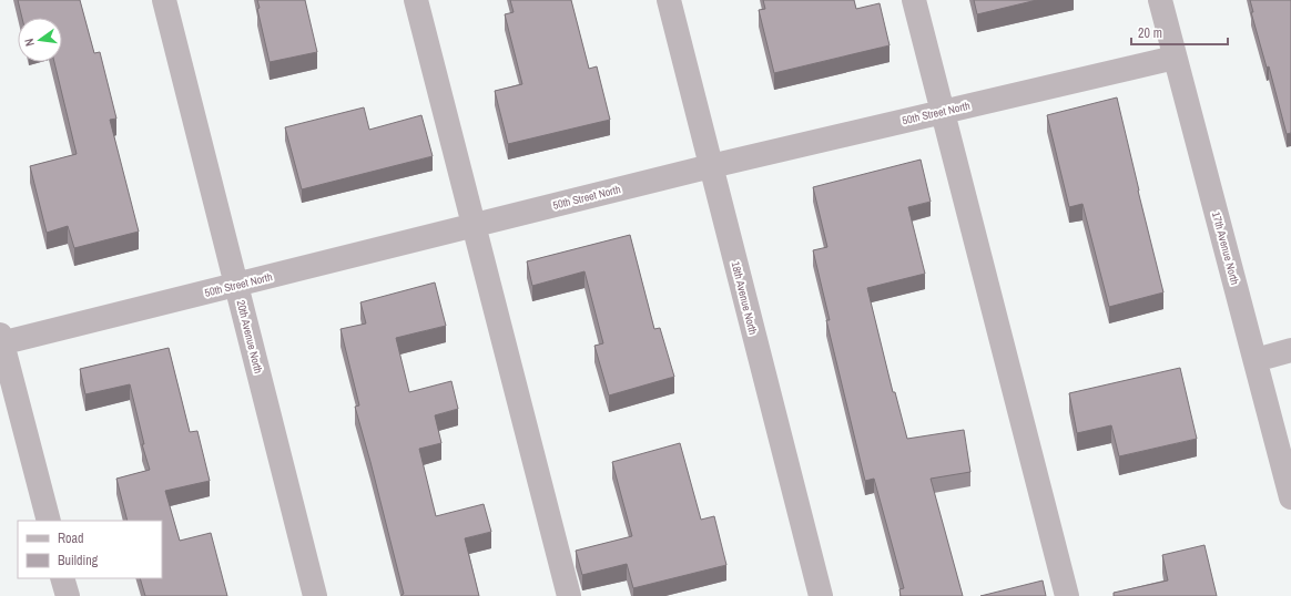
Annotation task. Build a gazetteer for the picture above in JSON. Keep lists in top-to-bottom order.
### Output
{
  "streets": {
    "street": [
      "50th Street North",
      "17th Avenue North",
      "18th Avenue North",
      "20th Avenue North"
    ]
  },
  "crossings": [
    ["50th Street North", "17th Avenue North"],
    ["50th Street North", "18th Avenue North"],
    ["50th Street North", "20th Avenue North"]
  ],
  "legend": ["Road", "Building"],
  "scale_bar": "20 m",
  "north": "left"
}
